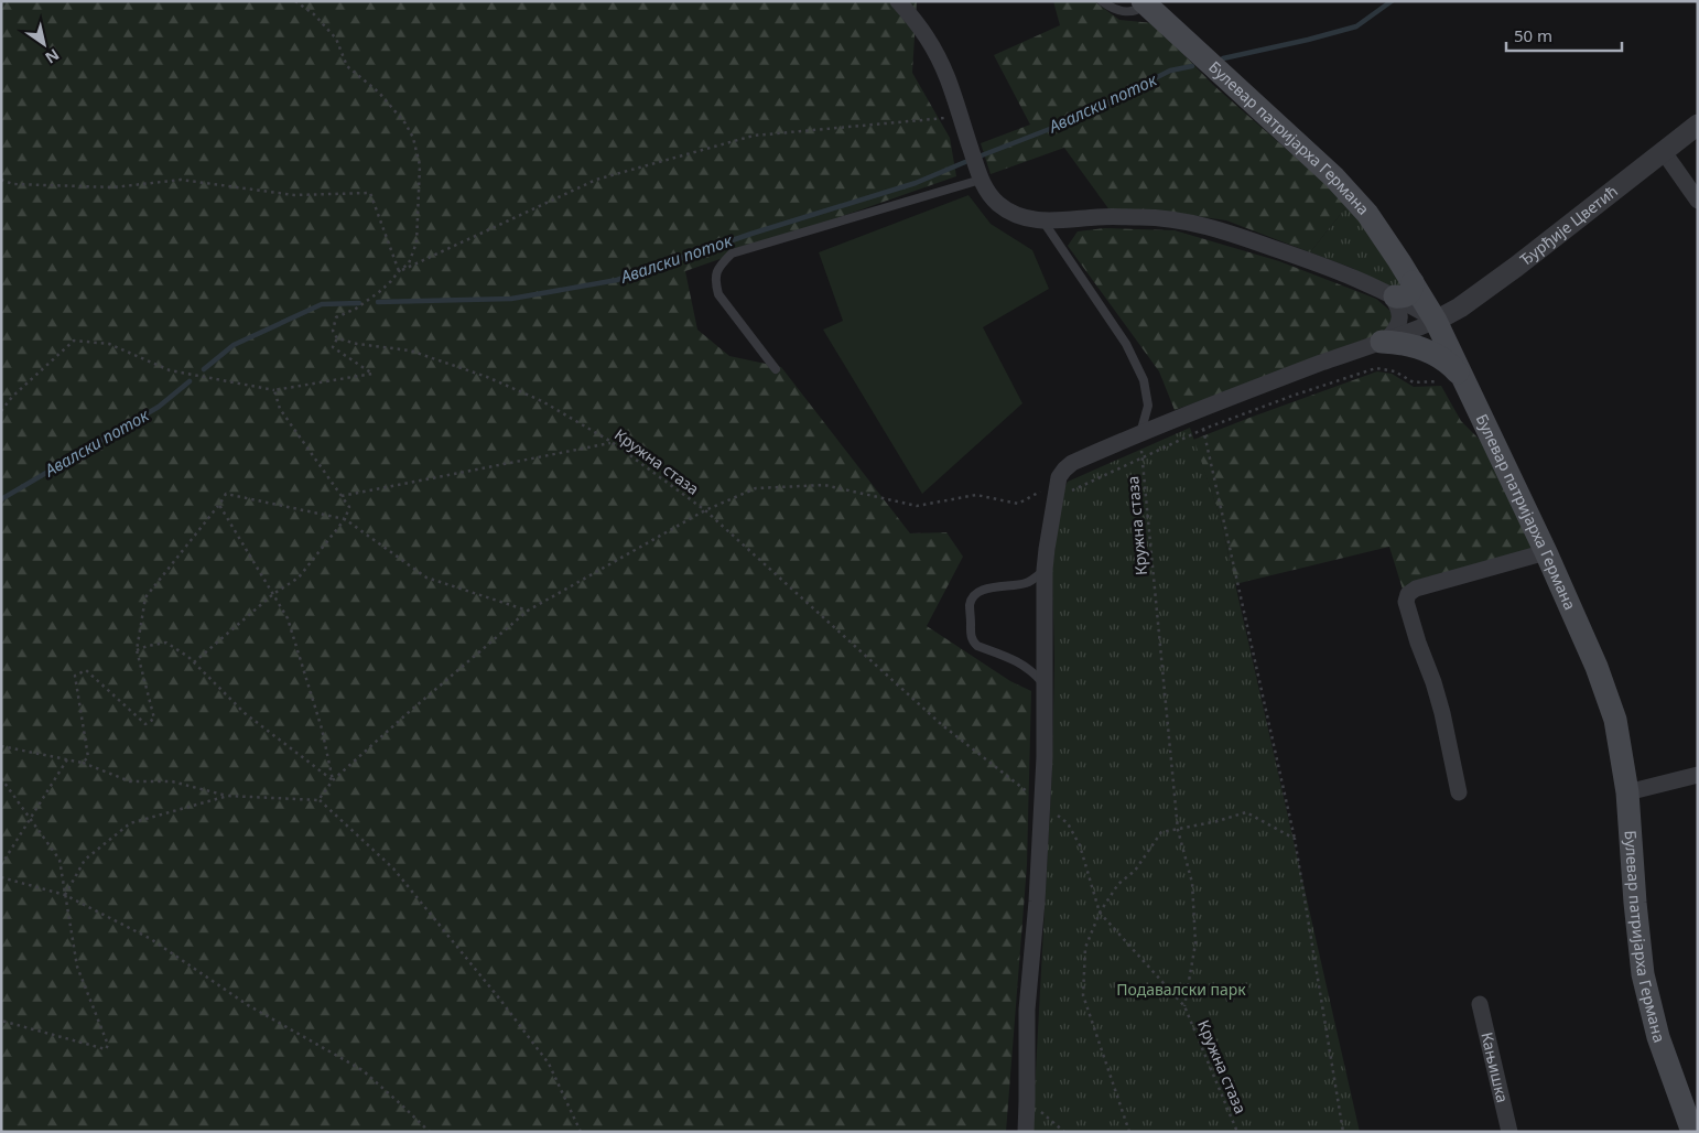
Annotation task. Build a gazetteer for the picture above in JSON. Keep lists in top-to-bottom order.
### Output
{
  "streets": {
    "main road": ["Булевар патријарха Германа"],
    "street": ["Ђурђије Цветић", "Кањишка"],
    "path": ["Кружна стаза"]
  },
  "crossings": [
    ["Булевар патријарха Германа", "Ђурђије Цветић"]
  ],
  "water": ["Авалски поток"],
  "parks": ["Подавалски парк"],
  "scale_bar": "50 m",
  "north": "bottom right"
}
